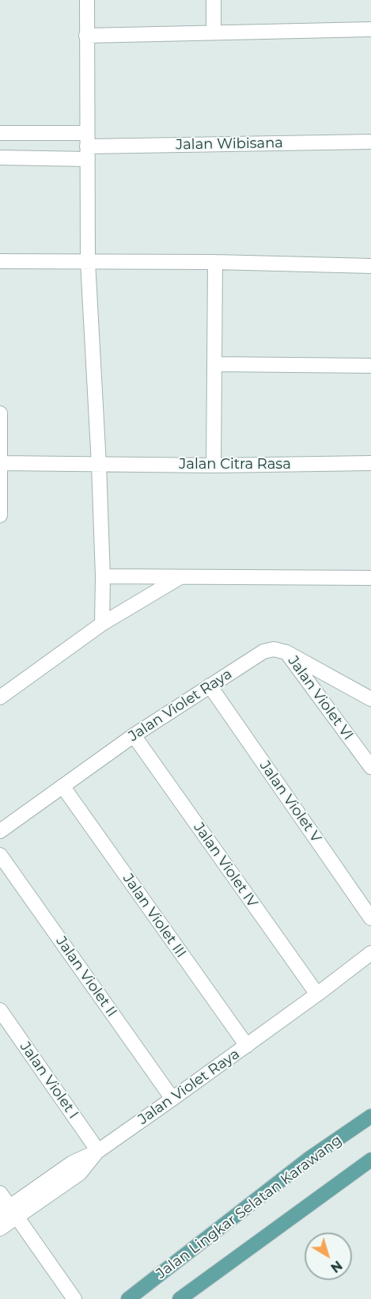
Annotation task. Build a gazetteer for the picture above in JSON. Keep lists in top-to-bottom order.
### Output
{
  "streets": {
    "main road": ["Jalan Lingkar Selatan Karawang"],
    "street": [
      "Jalan Wibisana",
      "Jalan Citra Rasa",
      "Jalan Violet VI",
      "Jalan Violet Raya",
      "Jalan Violet V",
      "Jalan Violet IV",
      "Jalan Violet III",
      "Jalan Violet II",
      "Jalan Violet I"
    ]
  },
  "crossings": [
    ["Jalan Violet VI", "Jalan Violet Raya"],
    ["Jalan Violet Raya", "Jalan Violet V"],
    ["Jalan Violet Raya", "Jalan Violet IV"],
    ["Jalan Violet Raya", "Jalan Violet III"],
    ["Jalan Violet Raya", "Jalan Violet II"],
    ["Jalan Violet Raya", "Jalan Violet I"]
  ],
  "north": "bottom right"
}
